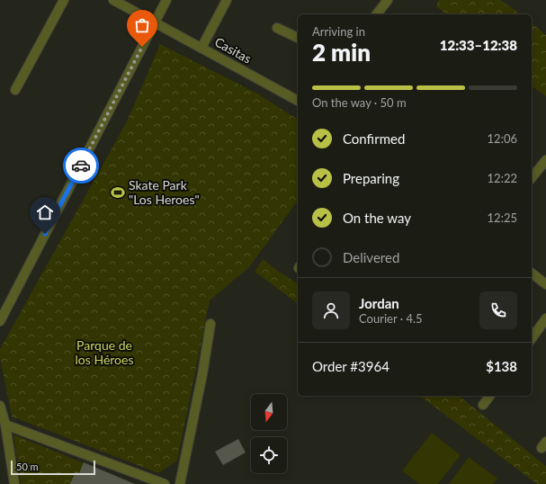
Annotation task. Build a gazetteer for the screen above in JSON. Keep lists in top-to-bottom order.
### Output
{
  "streets": {
    "street": ["Casitas"]
  },
  "parks": ["Parque de los Héroes"],
  "places": {
    "sports": ["Skate Park \"Los Heroes\""]
  },
  "scale_bar": "50 m",
  "north": "bottom",
  "page": {
    "heading": ["2 min", "Arriving in", "12:33–12:38"],
    "panel": [
      "Jordan",
      "Courier · 4.5",
      "Order #3964",
      "$138"
    ],
    "bar": "On the way · 50 m",
    "list": [
      ["Confirmed", "12:06"],
      ["Preparing", "12:22"],
      ["On the way", "12:25"],
      "Delivered"
    ],
    "scale": "50 m"
  }
}
